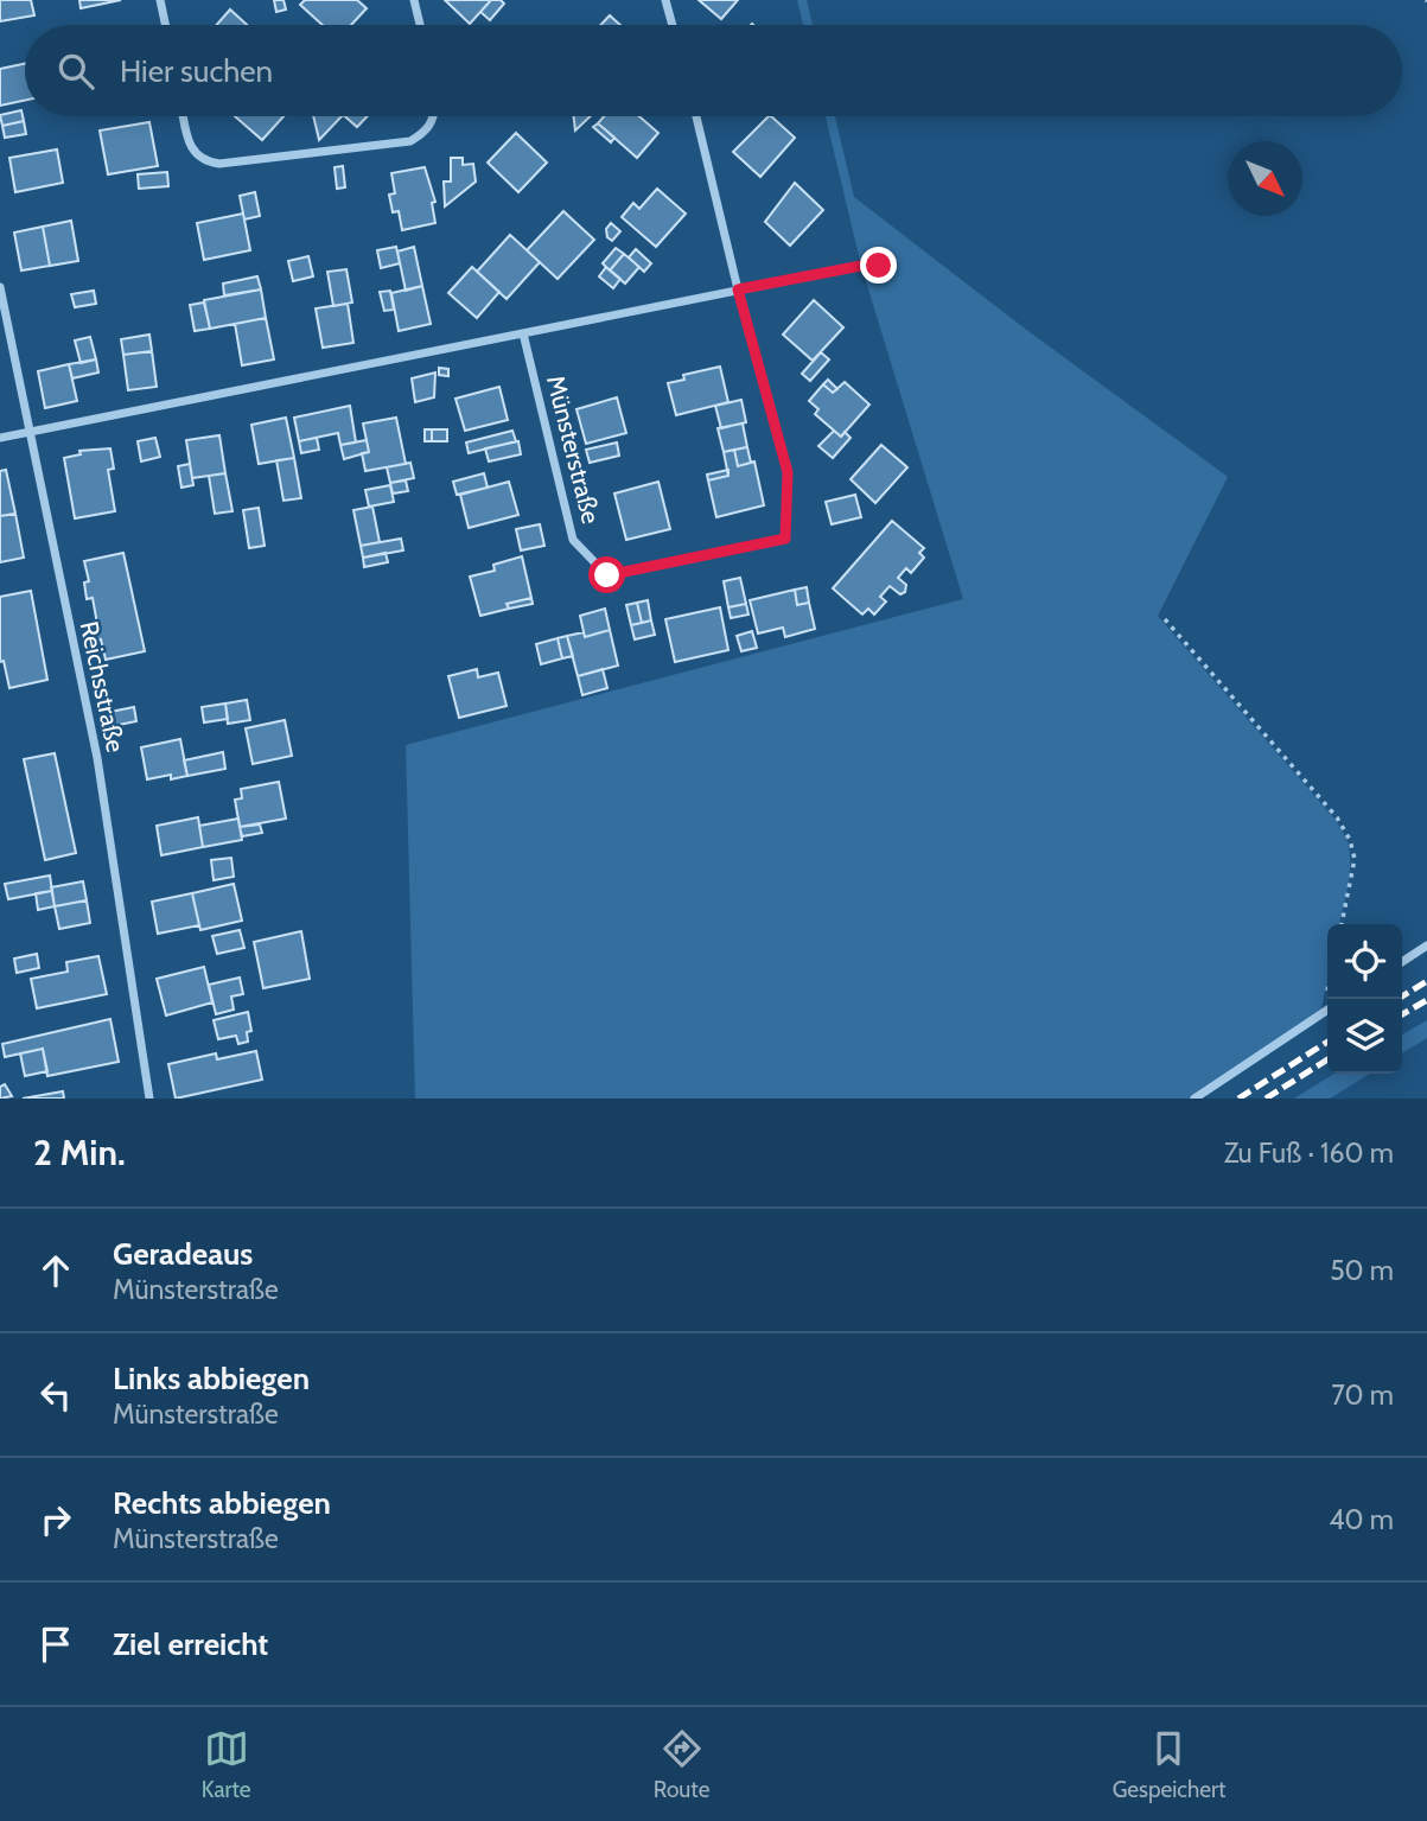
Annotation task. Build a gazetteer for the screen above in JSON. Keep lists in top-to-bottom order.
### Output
{
  "streets": {
    "street": ["Münsterstraße", "Reichsstraße"]
  },
  "north": "bottom right",
  "page": {
    "search": "Hier suchen",
    "heading": ["2 Min.", "Zu Fuß · 160 m"],
    "list": [
      ["Geradeaus", "Münsterstraße", "50 m"],
      ["Links abbiegen", "Münsterstraße", "70 m"],
      ["Rechts abbiegen", "Münsterstraße", "40 m"],
      "Ziel erreicht"
    ],
    "nav": ["Karte", "Route", "Gespeichert"]
  }
}
